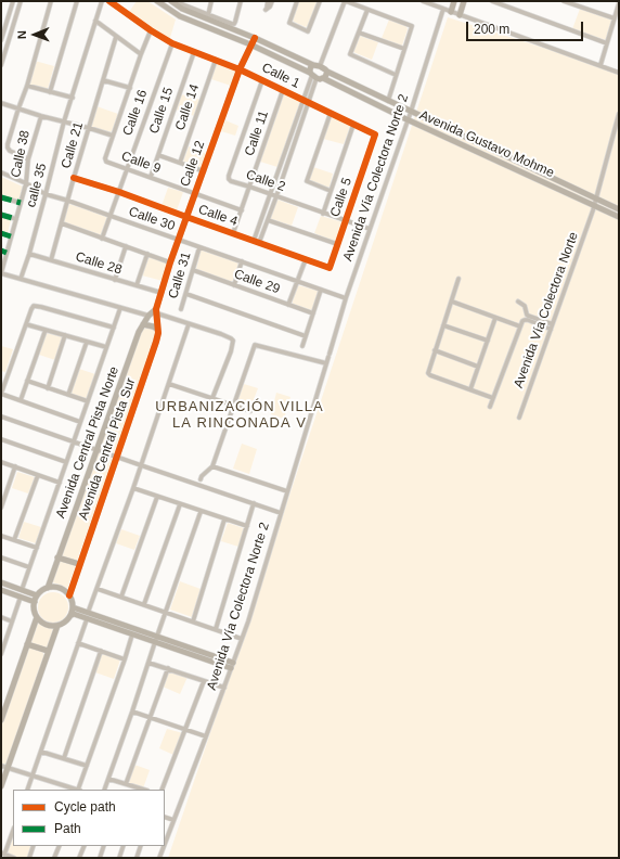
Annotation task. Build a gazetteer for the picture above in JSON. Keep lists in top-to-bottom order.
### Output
{
  "streets": {
    "street": [
      "Calle 1",
      "Calle 14",
      "Calle 15",
      "Calle 16",
      "Calle 11",
      "Avenida Gustavo Mohme",
      "Calle 21",
      "Calle 38",
      "Calle 9",
      "Calle 12",
      "Avenida Vía Colectora Norte 2",
      "Calle 2",
      "calle 35",
      "Calle 5",
      "Calle 4",
      "Calle 30",
      "Calle 28",
      "Calle 31",
      "Calle 29",
      "Avenida Vía Colectora Norte",
      "Avenida Central Pista Norte",
      "Avenida Central Pista Sur"
    ]
  },
  "crossings": [
    ["Calle 1", "Calle 14"],
    ["Calle 1", "Calle 15"],
    ["Calle 1", "Calle 16"],
    ["Calle 1", "Calle 11"],
    ["Calle 1", "Calle 9"],
    ["Calle 1", "Calle 12"],
    ["Calle 1", "Calle 2"],
    ["Calle 1", "Calle 5"],
    ["Calle 15", "Calle 9"],
    ["Calle 16", "Calle 9"],
    ["Calle 16", "Calle 4"],
    ["Calle 16", "Calle 30"],
    ["Calle 11", "Calle 9"],
    ["Calle 11", "Calle 2"],
    ["Calle 11", "Calle 4"],
    ["Avenida Gustavo Mohme", "Avenida Vía Colectora Norte 2"],
    ["Avenida Gustavo Mohme", "Avenida Vía Colectora Norte"],
    ["Calle 21", "Calle 4"],
    ["Calle 21", "Calle 30"],
    ["Calle 21", "Calle 28"],
    ["Calle 38", "Calle 30"],
    ["Calle 9", "Calle 12"],
    ["Calle 12", "Calle 4"],
    ["Calle 12", "Calle 30"],
    ["Calle 12", "Calle 28"],
    ["Calle 12", "Avenida Central Pista Norte"],
    ["Calle 12", "Avenida Central Pista Sur"],
    ["Avenida Vía Colectora Norte 2", "Calle 2"],
    ["Avenida Vía Colectora Norte 2", "Calle 30"],
    ["Calle 2", "Calle 5"],
    ["calle 35", "Calle 30"],
    ["calle 35", "Calle 28"],
    ["Calle 5", "Calle 4"],
    ["Calle 30", "Calle 31"],
    ["Calle 31", "Calle 29"],
    ["Avenida Central Pista Norte", "Avenida Central Pista Sur"]
  ],
  "districts": ["URBANIZACIÓN VILLA LA RINCONADA V"],
  "legend": ["Cycle path", "Path"],
  "scale_bar": "200 m",
  "north": "left"
}
